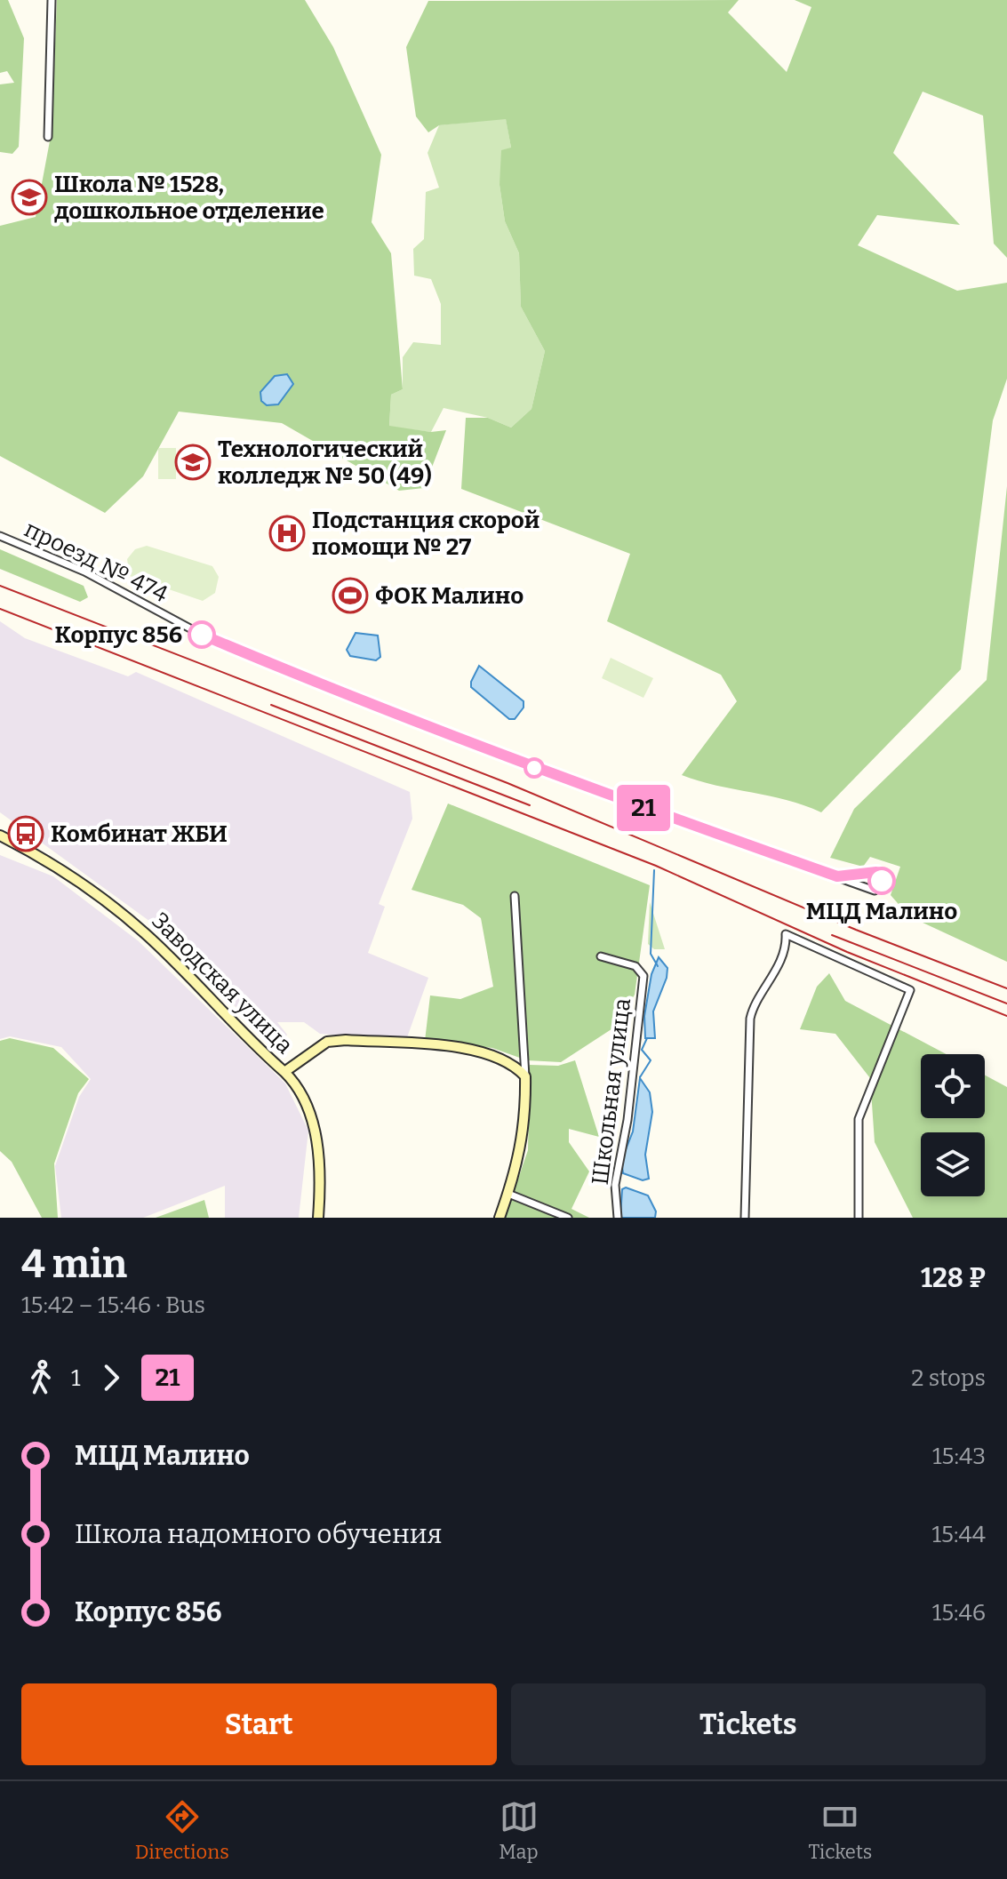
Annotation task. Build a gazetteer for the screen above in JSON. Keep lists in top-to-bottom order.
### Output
{
  "streets": {
    "street": ["проезд № 474", "Заводская улица", "Школьная улица"]
  },
  "places": {
    "school or university": ["Школа № 1528, дошкольное отделение", "Технологический колледж № 50 (49)"],
    "hospital": ["Подстанция скорой помощи № 27"],
    "sports": ["ФОК Малино"],
    "other": ["Корпус 856", "МЦД Малино"],
    "bus stop": ["Комбинат ЖБИ"]
  },
  "lines": ["bus line 21"],
  "page": {
    "on_map": "21",
    "heading": ["4 min", "15:42 – 15:46 · Bus", "128 ₽"],
    "legs": ["1", "21", "2 stops"],
    "list": [
      {
        "name": "МЦД Малино",
        "value": "15:43"
      },
      {
        "name": "Школа надомного обучения",
        "value": "15:44"
      },
      {
        "name": "Корпус 856",
        "value": "15:46"
      }
    ],
    "buttons": ["Start", "Tickets"],
    "tabs": ["Directions", "Map", "Tickets"]
  }
}
